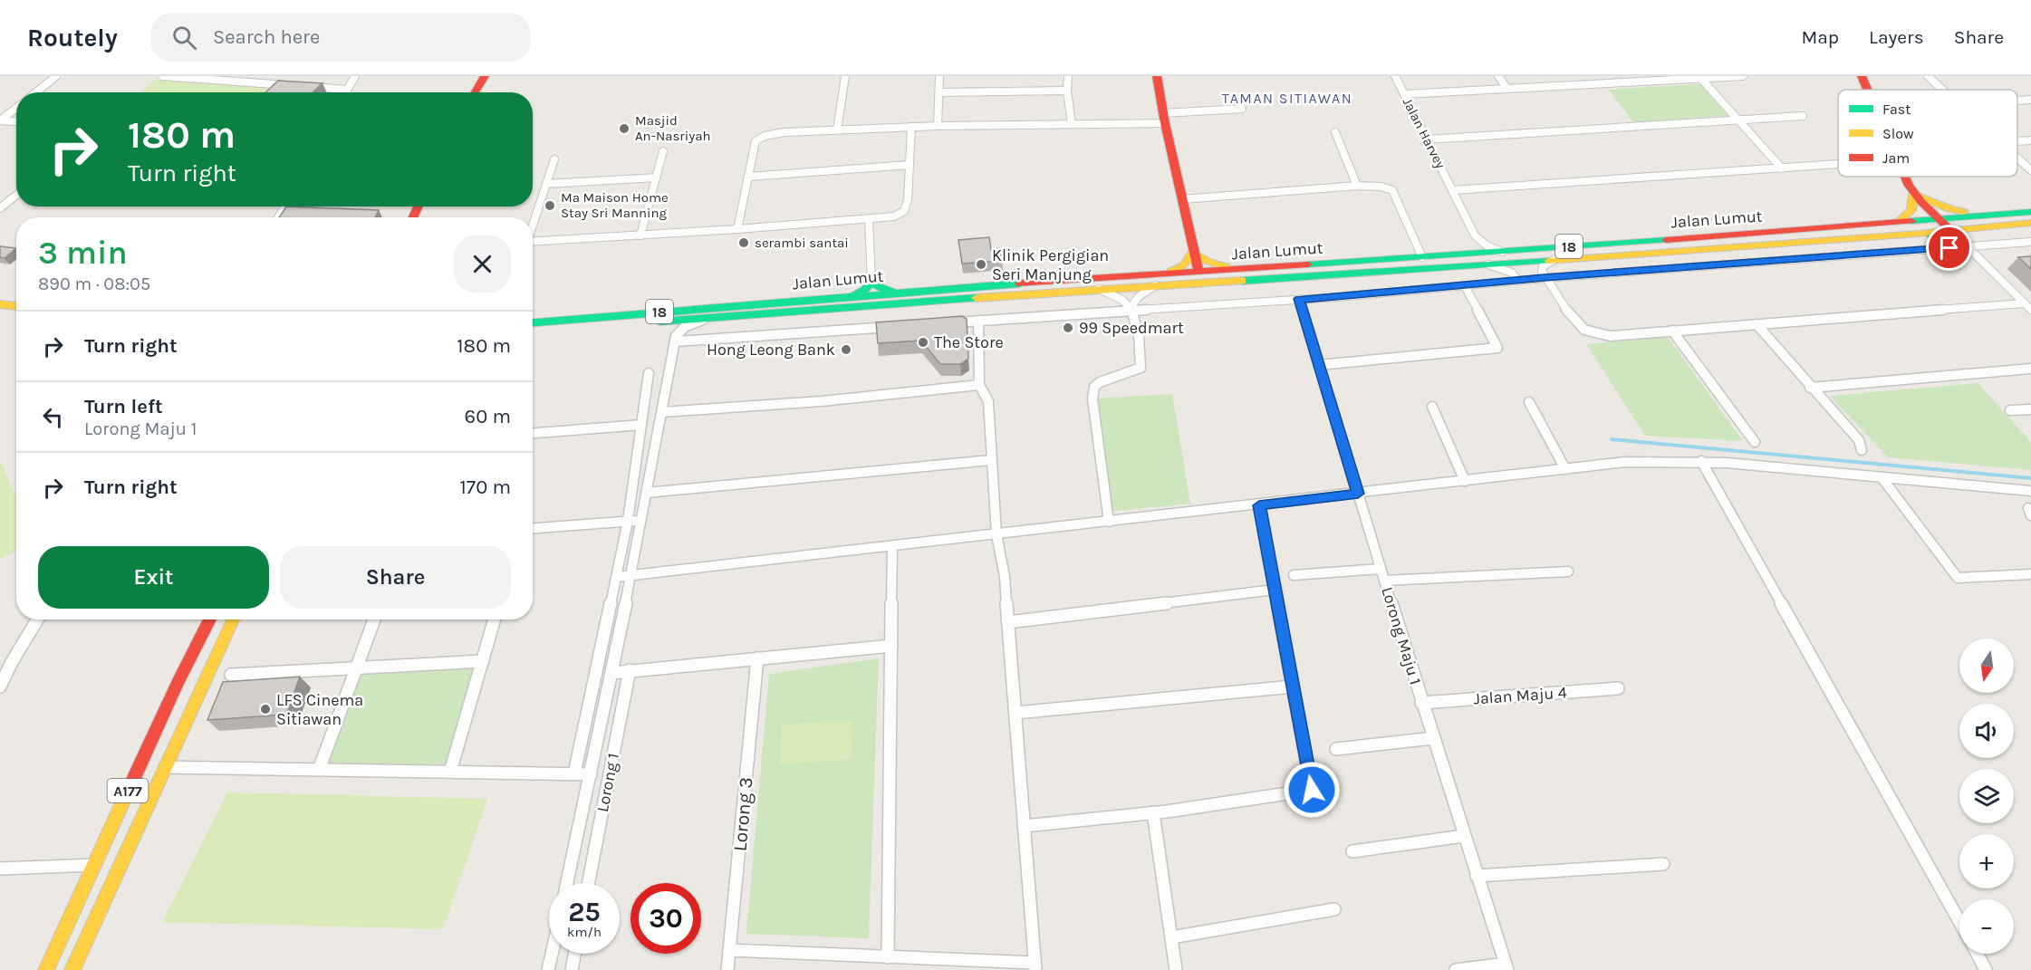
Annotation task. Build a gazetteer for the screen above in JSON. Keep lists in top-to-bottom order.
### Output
{
  "streets": {
    "main road": ["Jalan Lumut", "18", "A177"],
    "street": [
      "Jalan Harvey",
      "Lorong Maju 1",
      "Jalan Maju 4",
      "Lorong 1",
      "Lorong 3"
    ]
  },
  "crossings": [
    ["Lorong Maju 1", "Jalan Maju 4"]
  ],
  "districts": ["TAMAN SITIAWAN"],
  "places": [
    "Masjid An-Nasriyah",
    "Ma Maison Home Stay Sri Manning",
    "serambi santai",
    "Klinik Pergigian Seri Manjung",
    "99 Speedmart",
    "The Store",
    "Hong Leong Bank",
    "LFS Cinema Sitiawan"
  ],
  "legend": ["Fast", "Slow", "Jam"],
  "north": "bottom",
  "page": {
    "header": "Routely",
    "search": "Search here",
    "nav": ["Map", "Layers", "Share"],
    "turn": ["180 m", "Turn right"],
    "heading": ["3 min", "890 m · 08:05"],
    "list": [
      {
        "name": "Turn right",
        "value": "180 m"
      },
      {
        "name": "Turn left",
        "note": "Lorong Maju 1",
        "value": "60 m"
      },
      {
        "name": "Turn right",
        "value": "170 m"
      }
    ],
    "buttons": ["Exit", "Share"],
    "map_buttons": ["+", "−"],
    "speed": "25 km/h",
    "limit": "30"
  }
}
